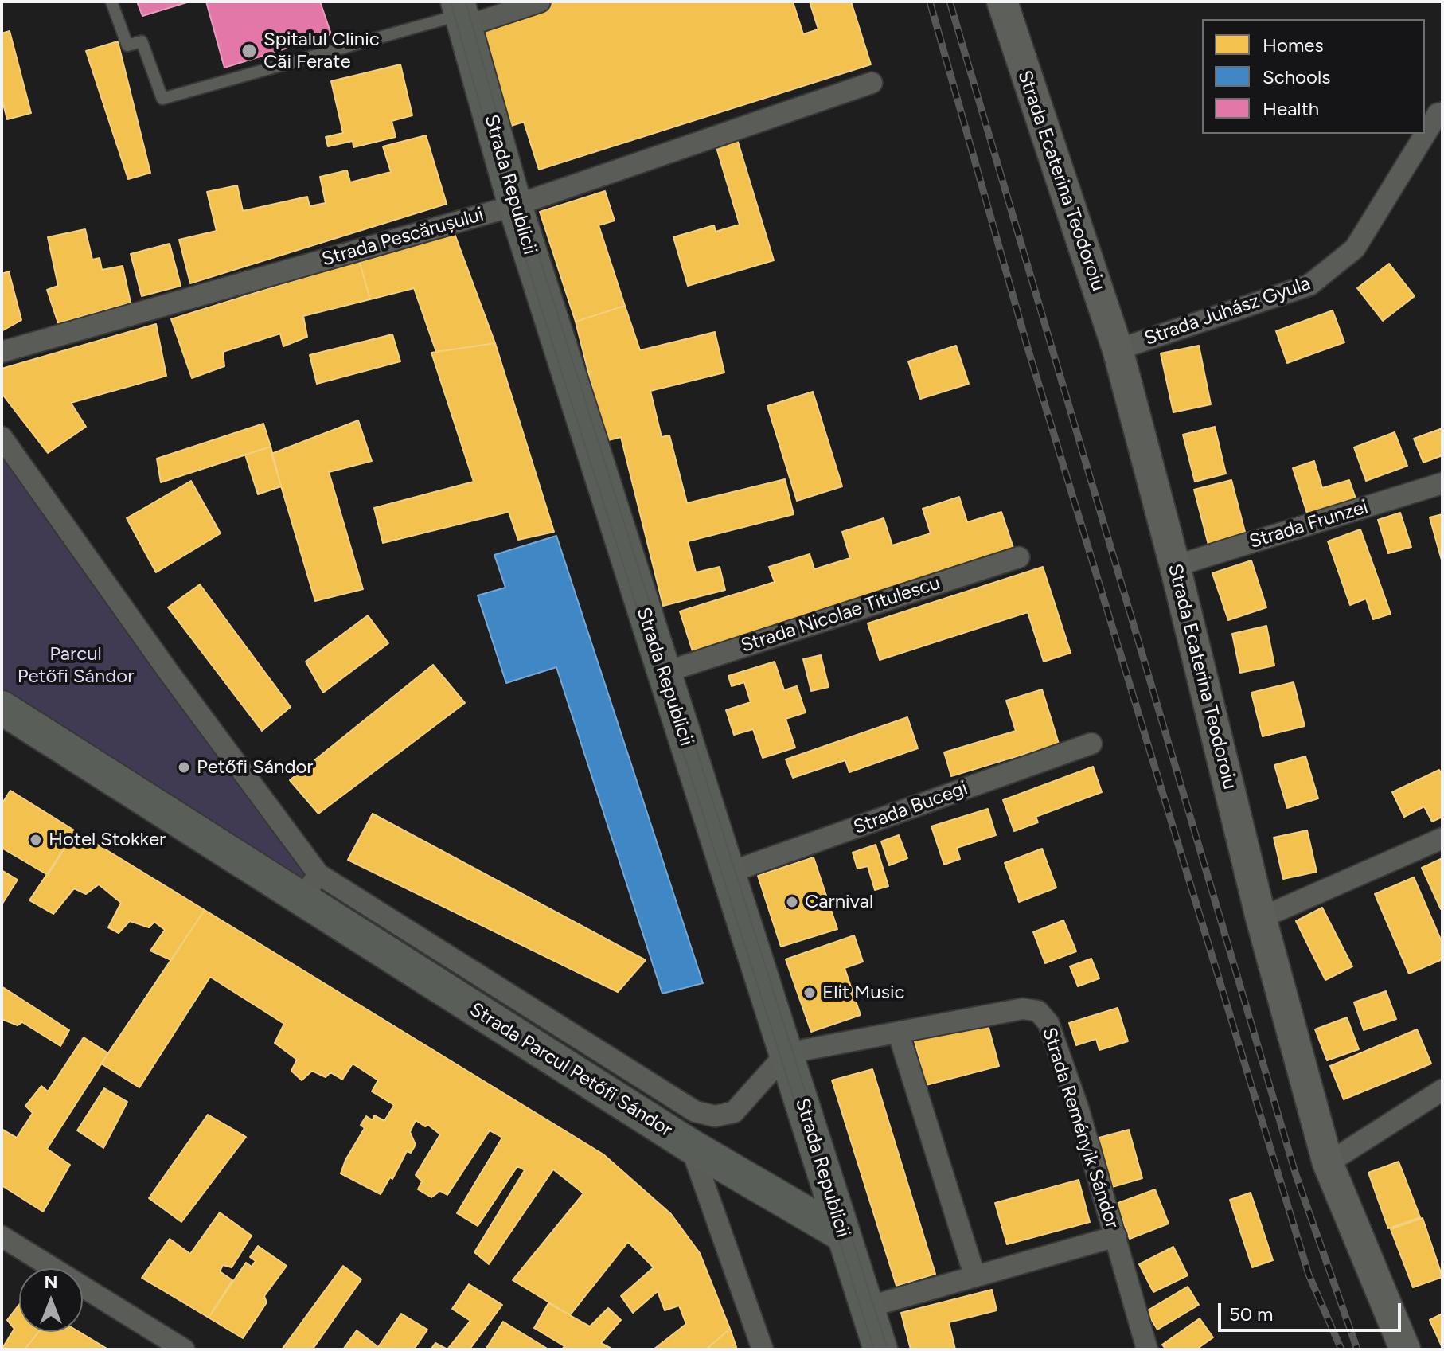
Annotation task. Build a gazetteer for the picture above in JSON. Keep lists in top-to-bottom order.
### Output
{
  "streets": {
    "main road": ["Strada Ecaterina Teodoroiu", "Strada Republicii", "Strada Parcul Petőfi Sándor"],
    "street": [
      "Strada Pescărușului",
      "Strada Juhász Gyula",
      "Strada Frunzei",
      "Strada Nicolae Titulescu",
      "Strada Bucegi",
      "Strada Reményik Sándor"
    ]
  },
  "crossings": [
    ["Strada Ecaterina Teodoroiu", "Strada Juhász Gyula"],
    ["Strada Ecaterina Teodoroiu", "Strada Frunzei"],
    ["Strada Republicii", "Strada Pescărușului"],
    ["Strada Republicii", "Strada Nicolae Titulescu"],
    ["Strada Republicii", "Strada Bucegi"],
    ["Strada Republicii", "Strada Parcul Petőfi Sándor"],
    ["Strada Republicii", "Strada Reményik Sándor"],
    ["Strada Parcul Petőfi Sándor", "Strada Reményik Sándor"]
  ],
  "parks": ["Parcul Petőfi Sándor"],
  "places": [
    "Spitalul Clinic Căi Ferate",
    "Petőfi Sándor",
    "Hotel Stokker",
    "Carnival",
    "Elit Music"
  ],
  "legend": ["Homes", "Schools", "Health"],
  "scale_bar": "50 m",
  "north": "top"
}
